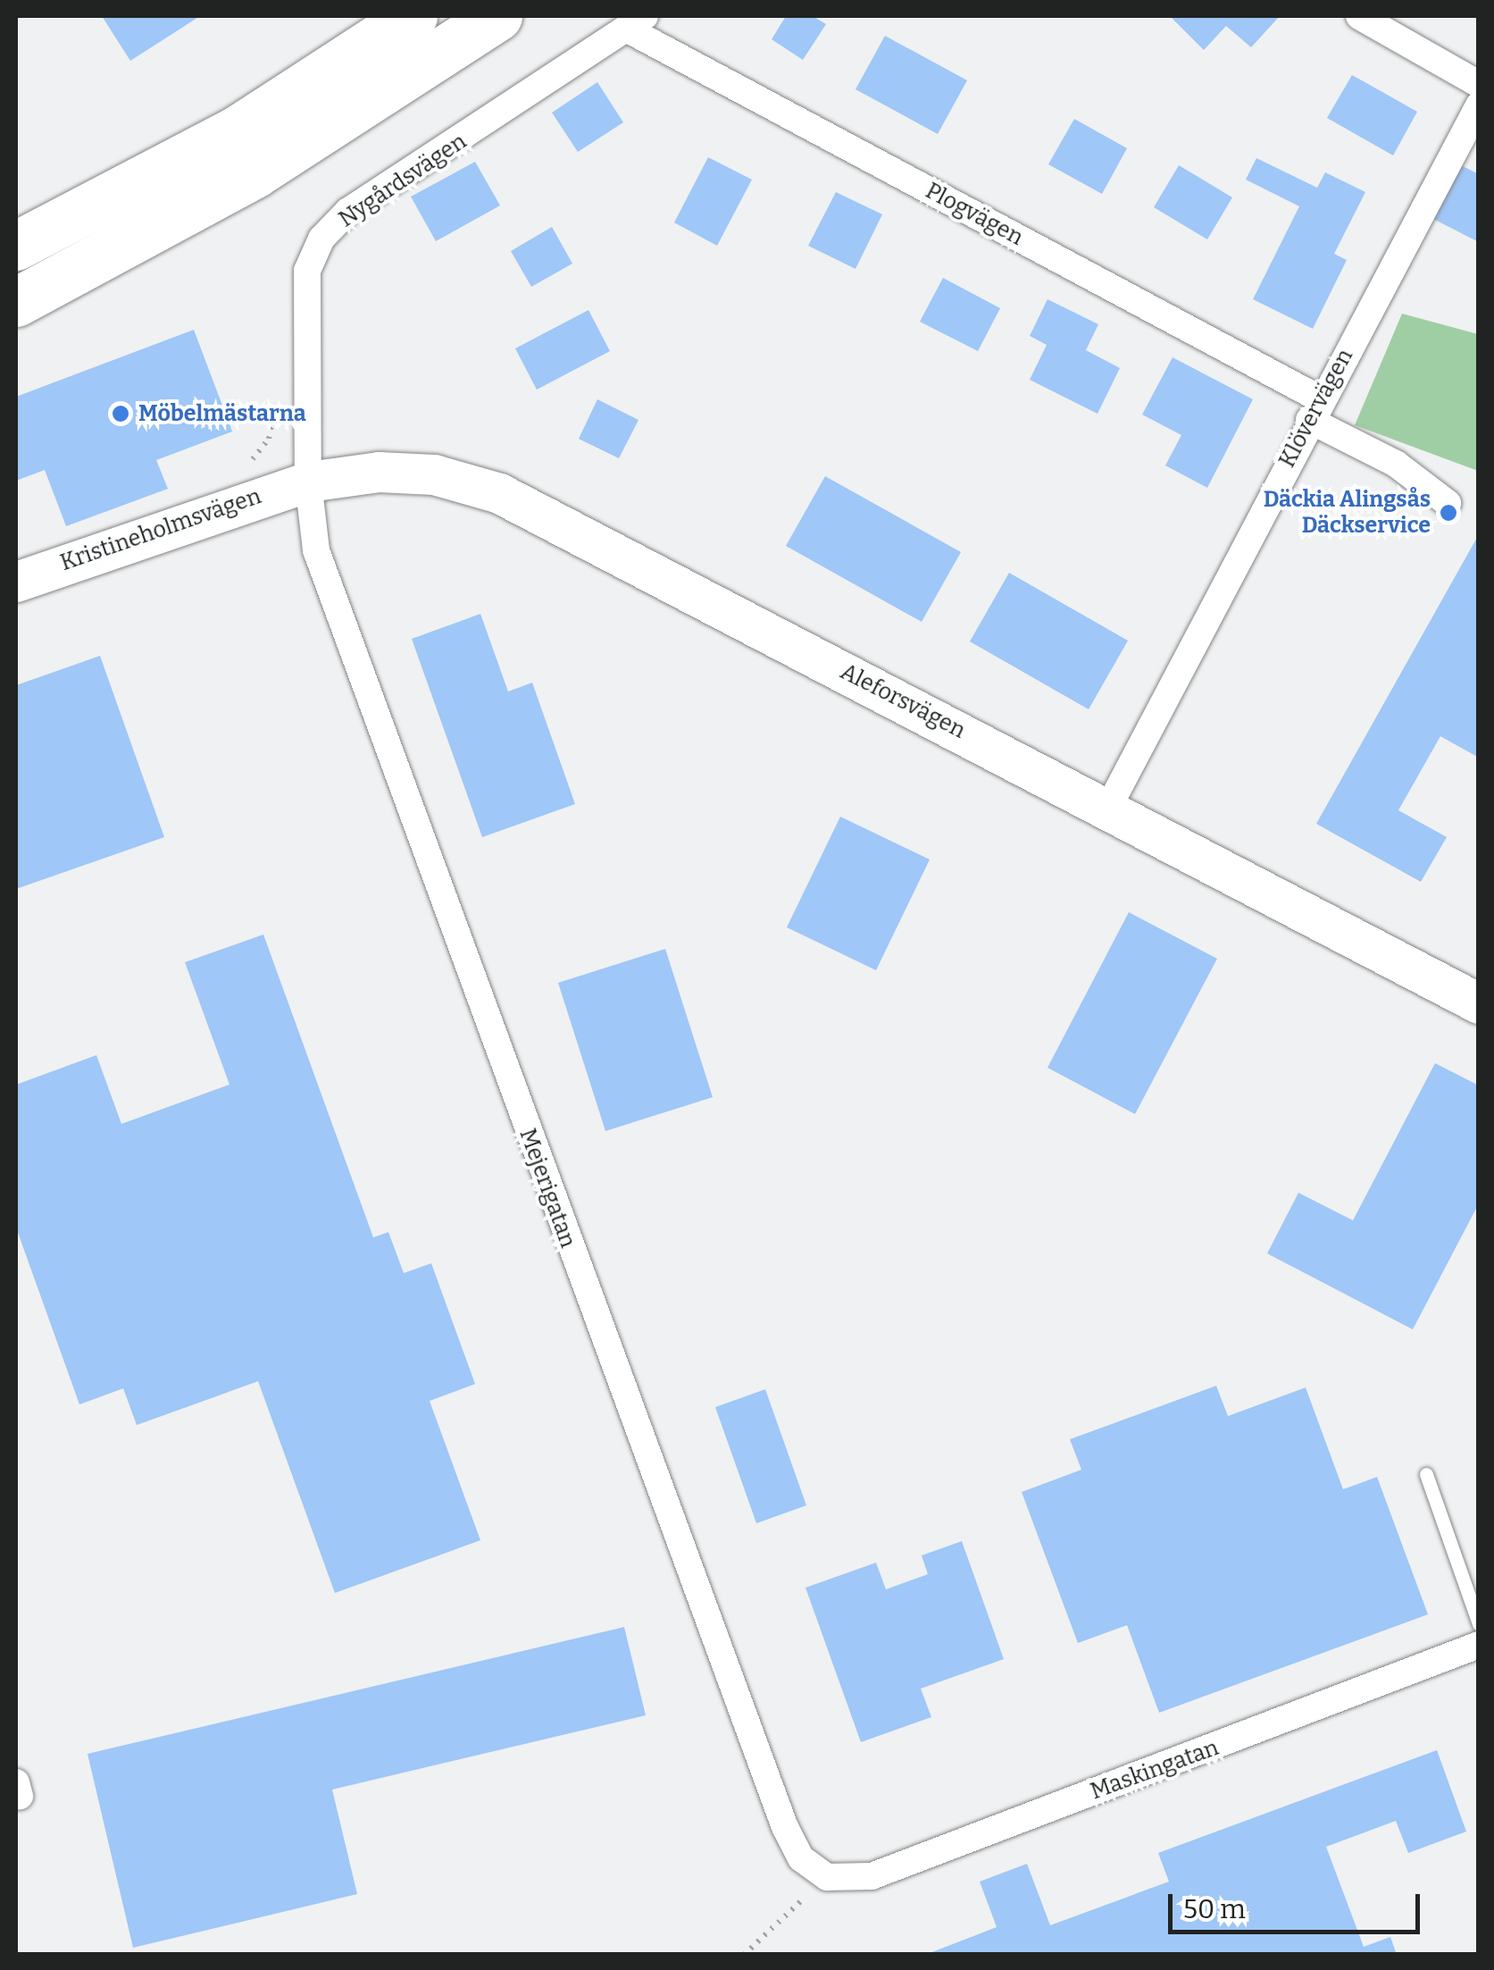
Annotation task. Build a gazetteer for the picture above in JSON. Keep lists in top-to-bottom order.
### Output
{
  "streets": {
    "street": [
      "Nygårdsvägen",
      "Plogvägen",
      "Klövervägen",
      "Kristineholmsvägen",
      "Aleforsvägen",
      "Mejerigatan",
      "Maskingatan"
    ]
  },
  "crossings": [
    ["Nygårdsvägen", "Plogvägen"],
    ["Nygårdsvägen", "Kristineholmsvägen"],
    ["Nygårdsvägen", "Aleforsvägen"],
    ["Nygårdsvägen", "Mejerigatan"],
    ["Plogvägen", "Klövervägen"],
    ["Klövervägen", "Aleforsvägen"],
    ["Kristineholmsvägen", "Aleforsvägen"],
    ["Kristineholmsvägen", "Mejerigatan"],
    ["Aleforsvägen", "Mejerigatan"],
    ["Mejerigatan", "Maskingatan"]
  ],
  "places": ["Möbelmästarna", "Däckia Alingsås Däckservice"],
  "scale_bar": "50 m"
}
